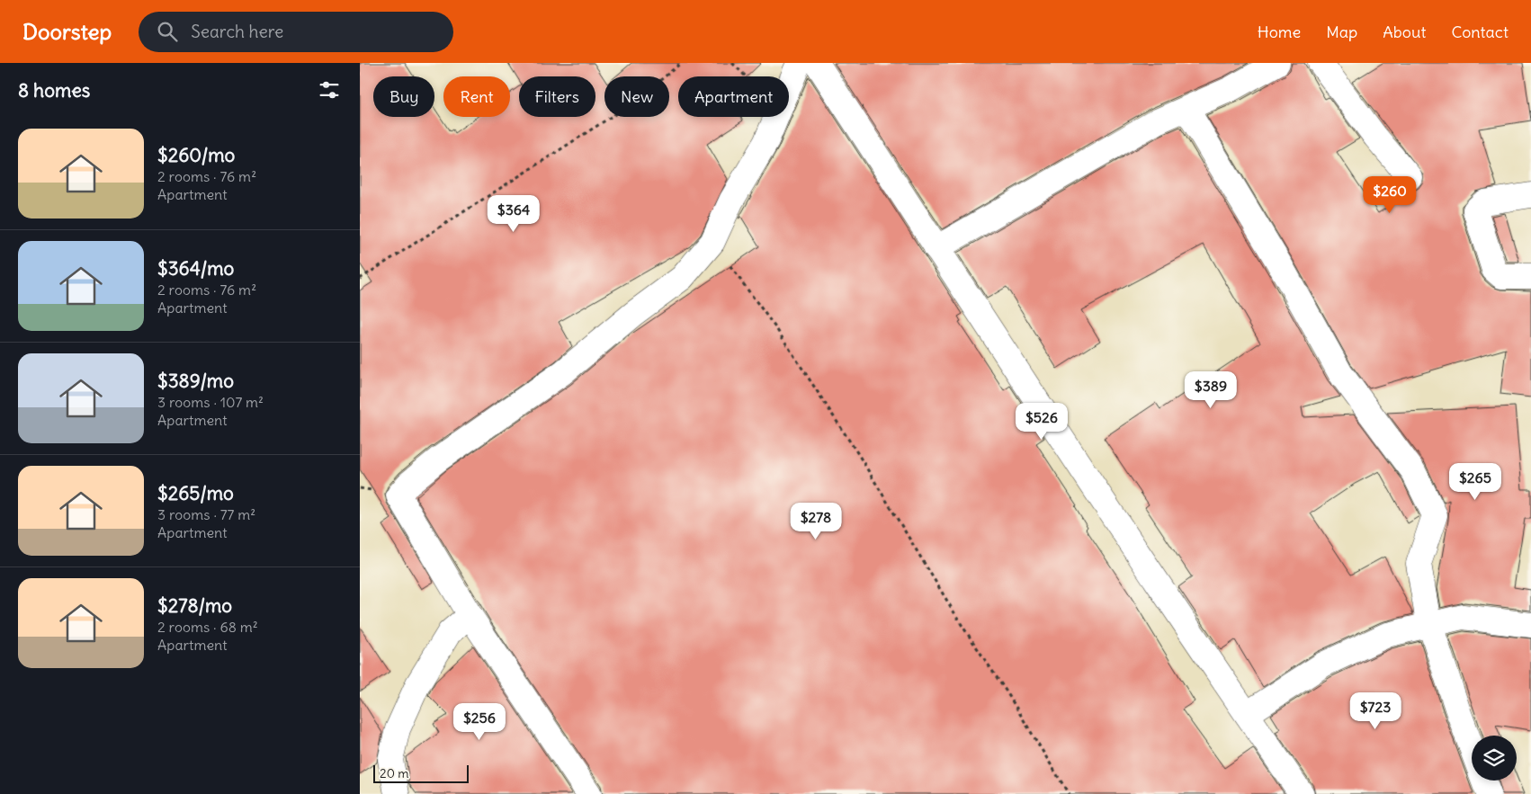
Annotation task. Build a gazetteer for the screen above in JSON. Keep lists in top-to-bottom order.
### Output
{
  "scale_bar": "20 m",
  "page": {
    "header": "Doorstep",
    "search": "Search here",
    "nav": [
      "Home",
      "Map",
      "About",
      "Contact"
    ],
    "heading": "8 homes",
    "chip": [
      "Buy",
      "Rent",
      "Filters",
      "New",
      "Apartment"
    ],
    "list": [
      {
        "name": "$260/mo",
        "note": "2 rooms · 76 m² · Apartment"
      },
      {
        "name": "$364/mo",
        "note": "2 rooms · 76 m² · Apartment"
      },
      {
        "name": "$389/mo",
        "note": "3 rooms · 107 m² · Apartment"
      },
      {
        "name": "$265/mo",
        "note": "3 rooms · 77 m² · Apartment"
      },
      {
        "name": "$278/mo",
        "note": "2 rooms · 68 m² · Apartment"
      }
    ],
    "price": [
      "$260",
      "$364",
      "$389",
      "$526",
      "$265",
      "$278",
      "$723",
      "$256"
    ],
    "scale": "20 m"
  }
}
